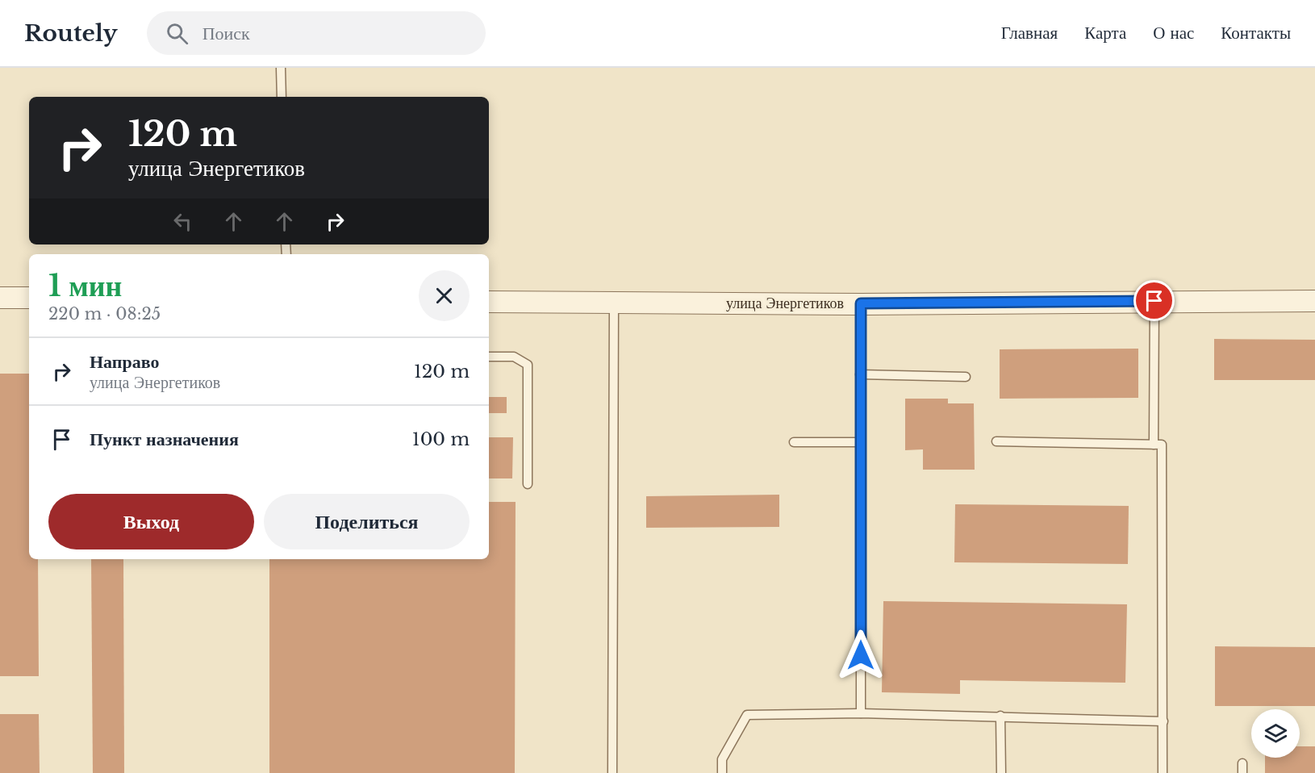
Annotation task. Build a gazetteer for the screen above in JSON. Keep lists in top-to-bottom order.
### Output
{
  "streets": {
    "street": ["улица Энергетиков"]
  },
  "page": {
    "header": "Routely",
    "search": "Поиск",
    "nav": [
      "Главная",
      "Карта",
      "О нас",
      "Контакты"
    ],
    "turn": ["120 m", "улица Энергетиков"],
    "heading": ["1 мин", "220 m · 08:25"],
    "list": [
      {
        "name": "Направо",
        "note": "улица Энергетиков",
        "value": "120 m"
      },
      {
        "name": "Пункт назначения",
        "value": "100 m"
      }
    ],
    "buttons": ["Выход", "Поделиться"]
  }
}
